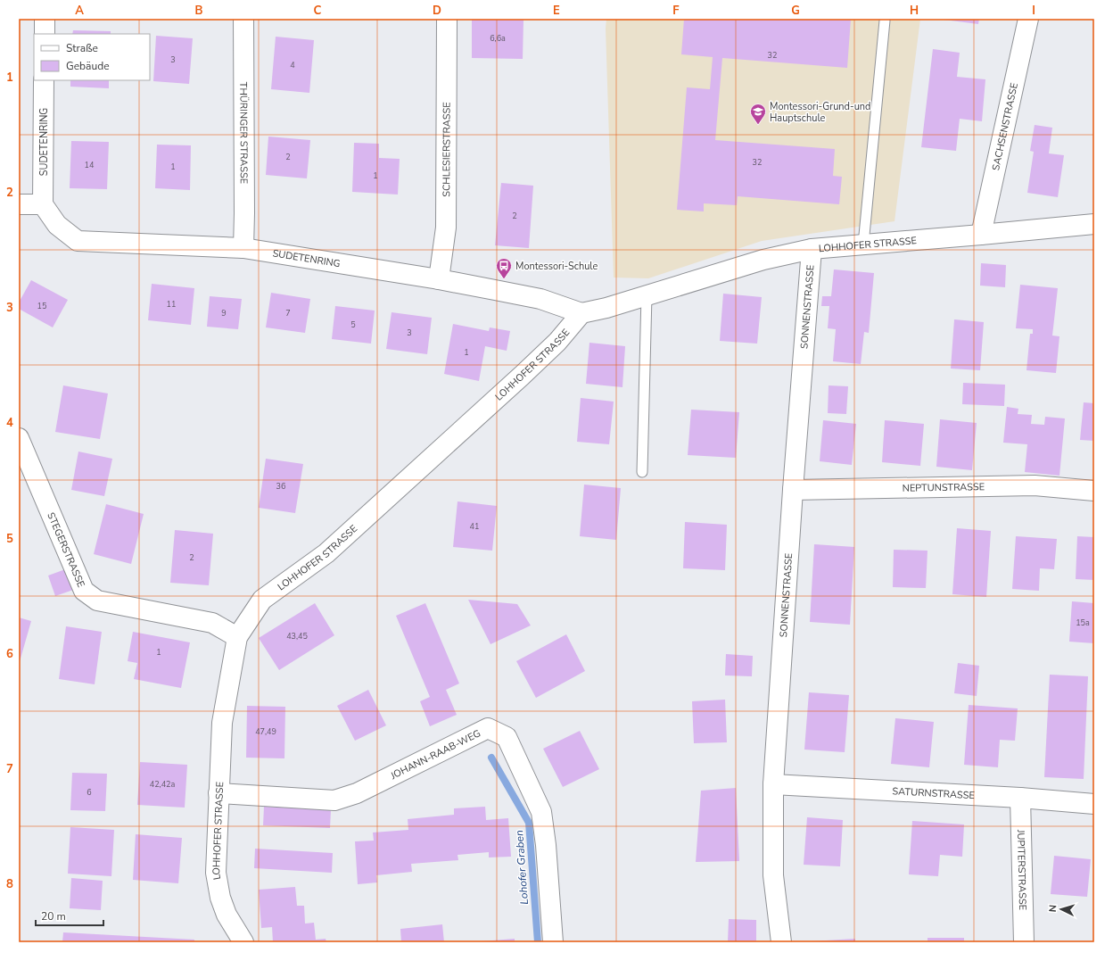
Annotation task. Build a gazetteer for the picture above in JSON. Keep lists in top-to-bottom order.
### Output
{
  "streets": {
    "street": [
      "SACHSENSTRASSE",
      "THÜRINGER STRASSE",
      "SUDETENRING",
      "SCHLESIERSTRASSE",
      "LOHHOFER STRASSE",
      "SONNENSTRASSE",
      "NEPTUNSTRASSE",
      "STEGERSTRASSE",
      "JOHANN-RAAB-WEG",
      "SATURNSTRASSE",
      "JUPITERSTRASSE"
    ]
  },
  "crossings": [
    ["SACHSENSTRASSE", "LOHHOFER STRASSE"],
    ["THÜRINGER STRASSE", "SUDETENRING"],
    ["SUDETENRING", "SCHLESIERSTRASSE"],
    ["SUDETENRING", "LOHHOFER STRASSE"],
    ["LOHHOFER STRASSE", "SONNENSTRASSE"],
    ["LOHHOFER STRASSE", "STEGERSTRASSE"],
    ["LOHHOFER STRASSE", "JOHANN-RAAB-WEG"],
    ["SONNENSTRASSE", "NEPTUNSTRASSE"],
    ["SONNENSTRASSE", "SATURNSTRASSE"],
    ["SATURNSTRASSE", "JUPITERSTRASSE"]
  ],
  "water": ["Lohofer Graben"],
  "places": {
    "school or university": ["Montessori-Grund-und Hauptschule"],
    "bus stop": ["Montessori-Schule"]
  },
  "house_numbers": [
    "6,6a",
    "32",
    "3",
    "4",
    "2",
    "32",
    "14",
    "1",
    "1",
    "2",
    "11",
    "15",
    "9",
    "7",
    "5",
    "3",
    "1",
    "36",
    "41",
    "2",
    "15a",
    "43,45",
    "1",
    "47,49",
    "42,42a",
    "6"
  ],
  "legend": ["Straße", "Gebäude"],
  "scale_bar": "20 m",
  "north": "left",
  "grid": {
    "columns": [
      "A",
      "B",
      "C",
      "D",
      "E",
      "F",
      "G",
      "H",
      "I"
    ],
    "rows": [
      "1",
      "2",
      "3",
      "4",
      "5",
      "6",
      "7",
      "8"
    ]
  }
}
